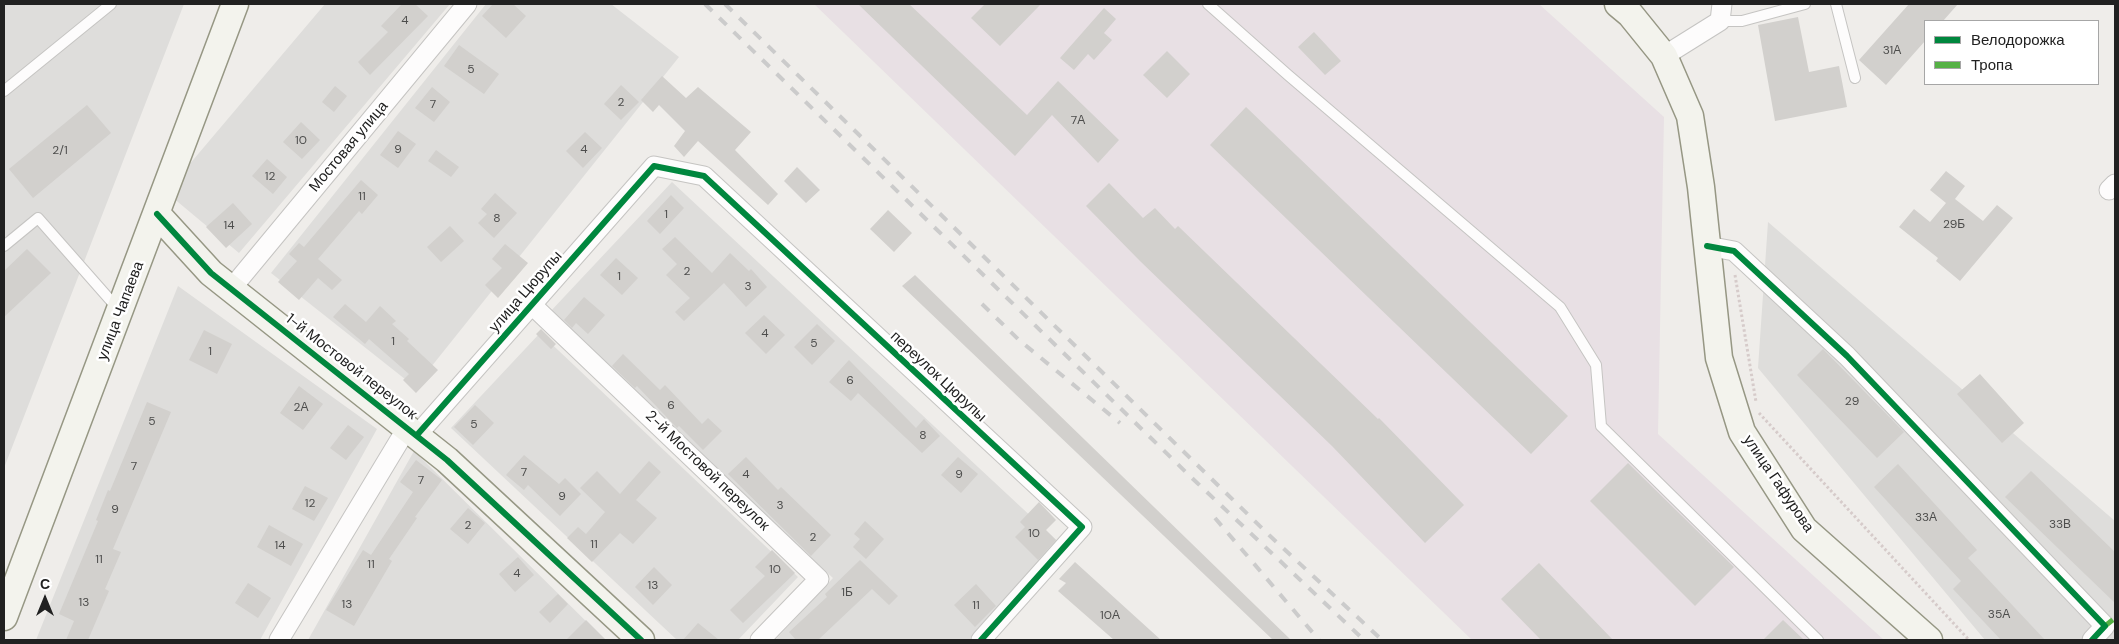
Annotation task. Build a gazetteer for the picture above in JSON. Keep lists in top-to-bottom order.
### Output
{
  "streets": {
    "main road": ["улица Чапаева", "1-й Мостовой переулок", "улица Гафурова"],
    "street": [
      "Мостовая улица",
      "улица Цюрупы",
      "переулок Цюрупы",
      "2-й Мостовой переулок"
    ]
  },
  "crossings": [
    ["Мостовая улица", "1-й Мостовой переулок"],
    ["улица Цюрупы", "1-й Мостовой переулок"],
    ["улица Цюрупы", "переулок Цюрупы"],
    ["улица Цюрупы", "2-й Мостовой переулок"],
    ["улица Чапаева", "1-й Мостовой переулок"]
  ],
  "house_numbers": [
    "4",
    "31А",
    "5",
    "2",
    "7",
    "7А",
    "10",
    "9",
    "4",
    "2/1",
    "12",
    "11",
    "1",
    "8",
    "29Б",
    "14",
    "2",
    "1",
    "3",
    "4",
    "1",
    "5",
    "1",
    "6",
    "29",
    "6",
    "2А",
    "5",
    "5",
    "8",
    "7",
    "7",
    "4",
    "9",
    "7",
    "9",
    "12",
    "3",
    "9",
    "33А",
    "33В",
    "2",
    "10",
    "2",
    "11",
    "14",
    "11",
    "11",
    "10",
    "4",
    "13",
    "1Б",
    "13",
    "13",
    "11",
    "35А",
    "10А"
  ],
  "legend": ["Велодорожка", "Тропа"],
  "north": "top"
}
